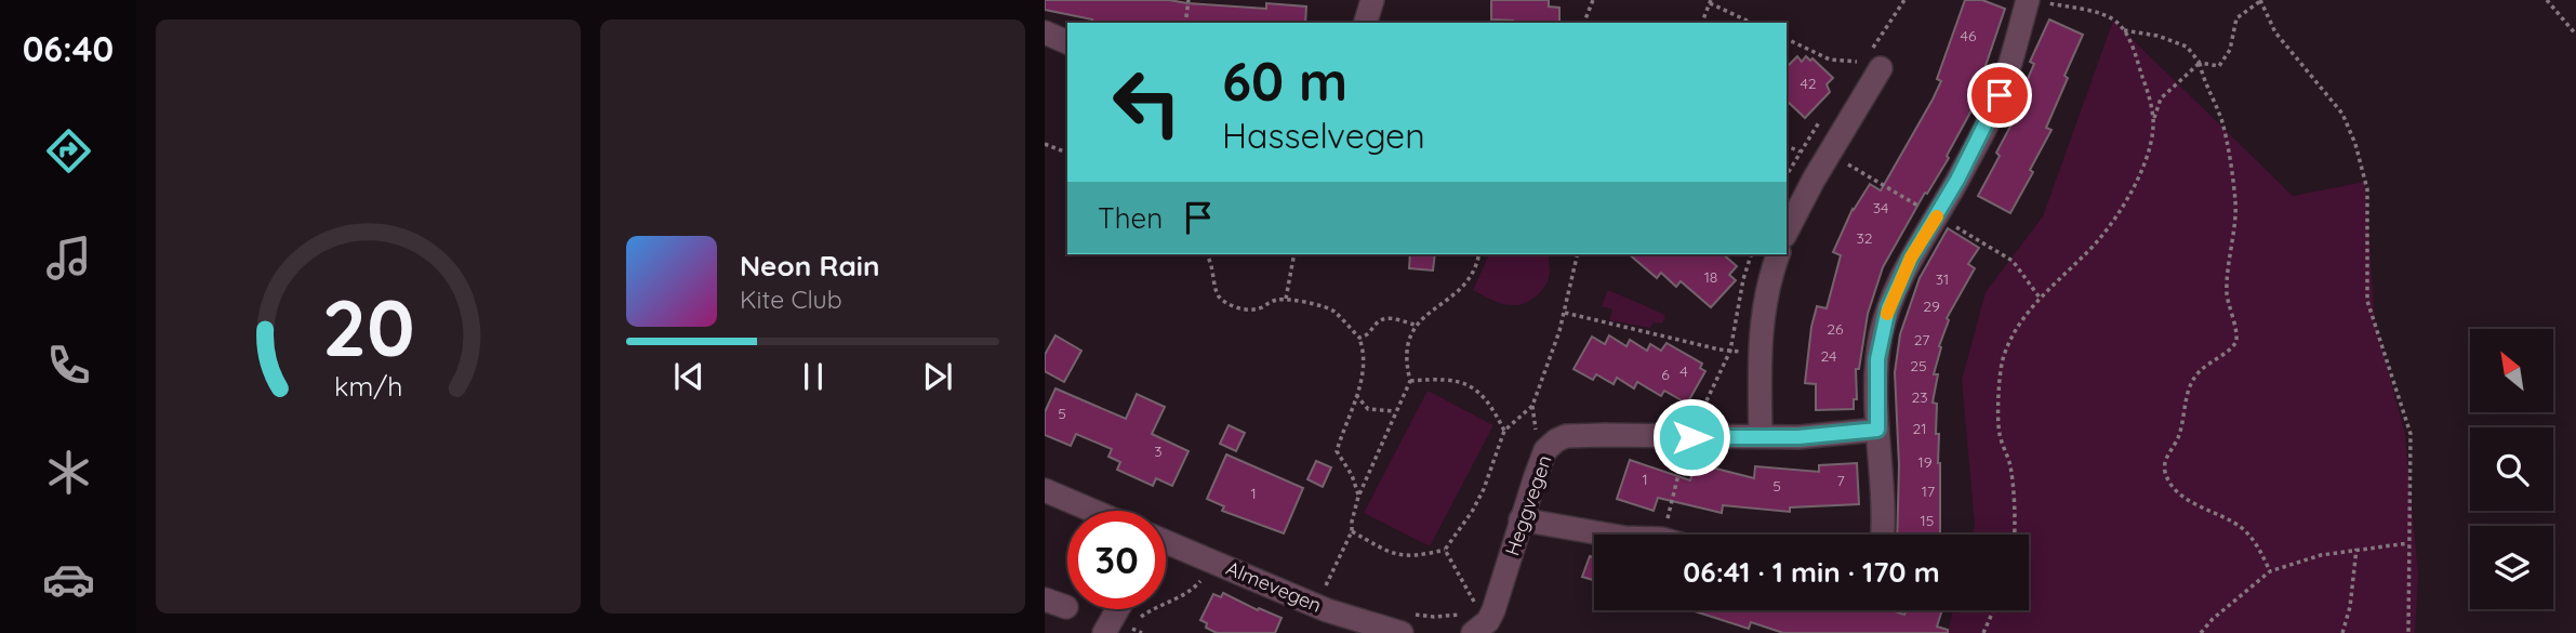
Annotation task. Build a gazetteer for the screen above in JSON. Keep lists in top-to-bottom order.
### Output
{
  "streets": {
    "street": ["Heggvegen", "Almevegen"]
  },
  "house_numbers": [
    "46",
    "42",
    "34",
    "32",
    "18",
    "31",
    "29",
    "26",
    "27",
    "24",
    "25",
    "4",
    "6",
    "23",
    "5",
    "21",
    "3",
    "19",
    "1",
    "7",
    "5",
    "17",
    "1",
    "15"
  ],
  "north": "top left",
  "page": {
    "tabs": "06:40",
    "turn": ["60 m", "Hasselvegen"],
    "then": "Then",
    "song": ["Neon Rain", "Kite Club"],
    "limit": "30",
    "trip": "06:41 · 1 min · 170 m",
    "gauge": ["20", "km/h"]
  }
}
